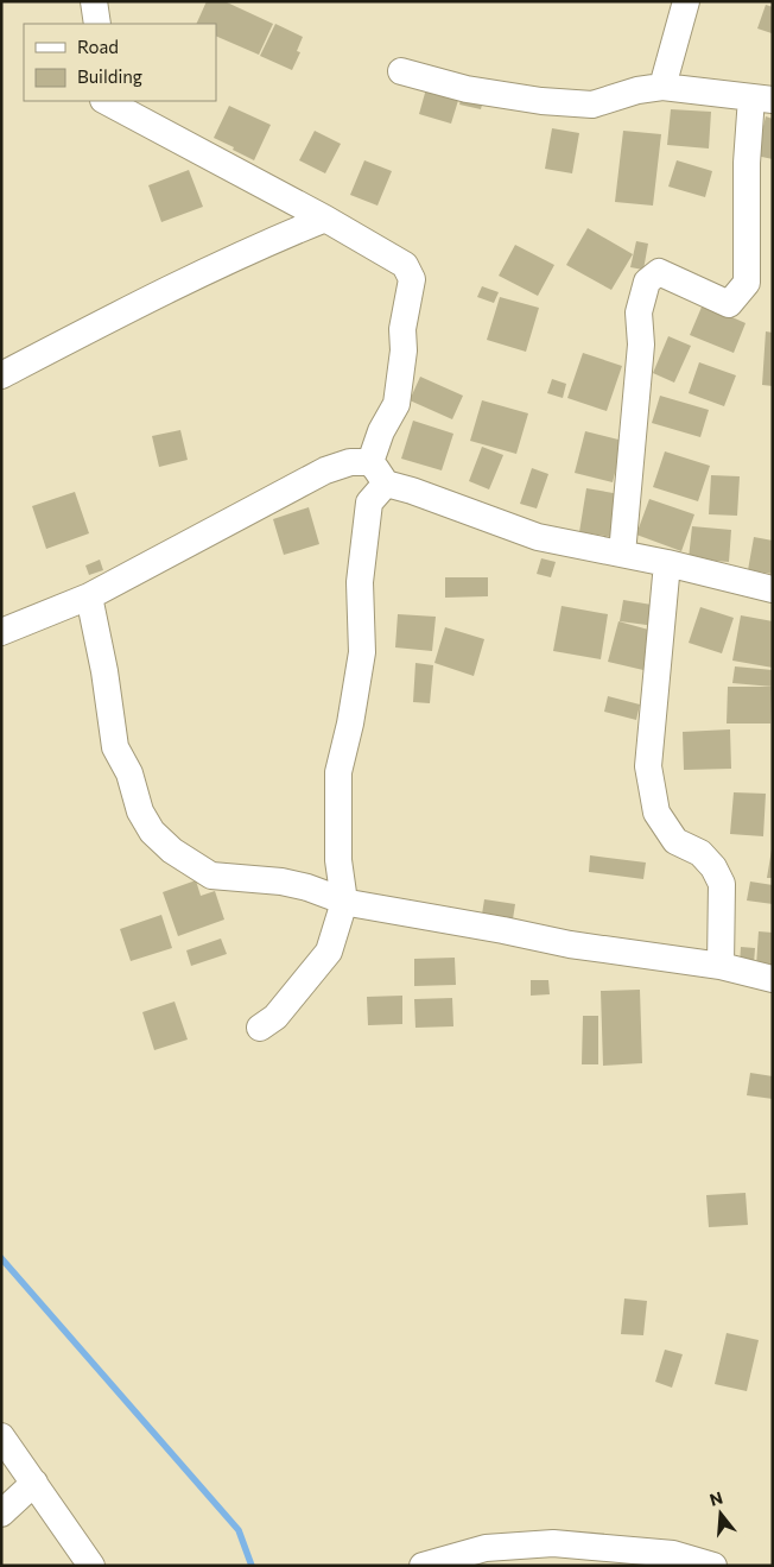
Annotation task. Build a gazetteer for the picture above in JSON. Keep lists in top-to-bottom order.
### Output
{
  "legend": ["Road", "Building"],
  "north": "top"
}
